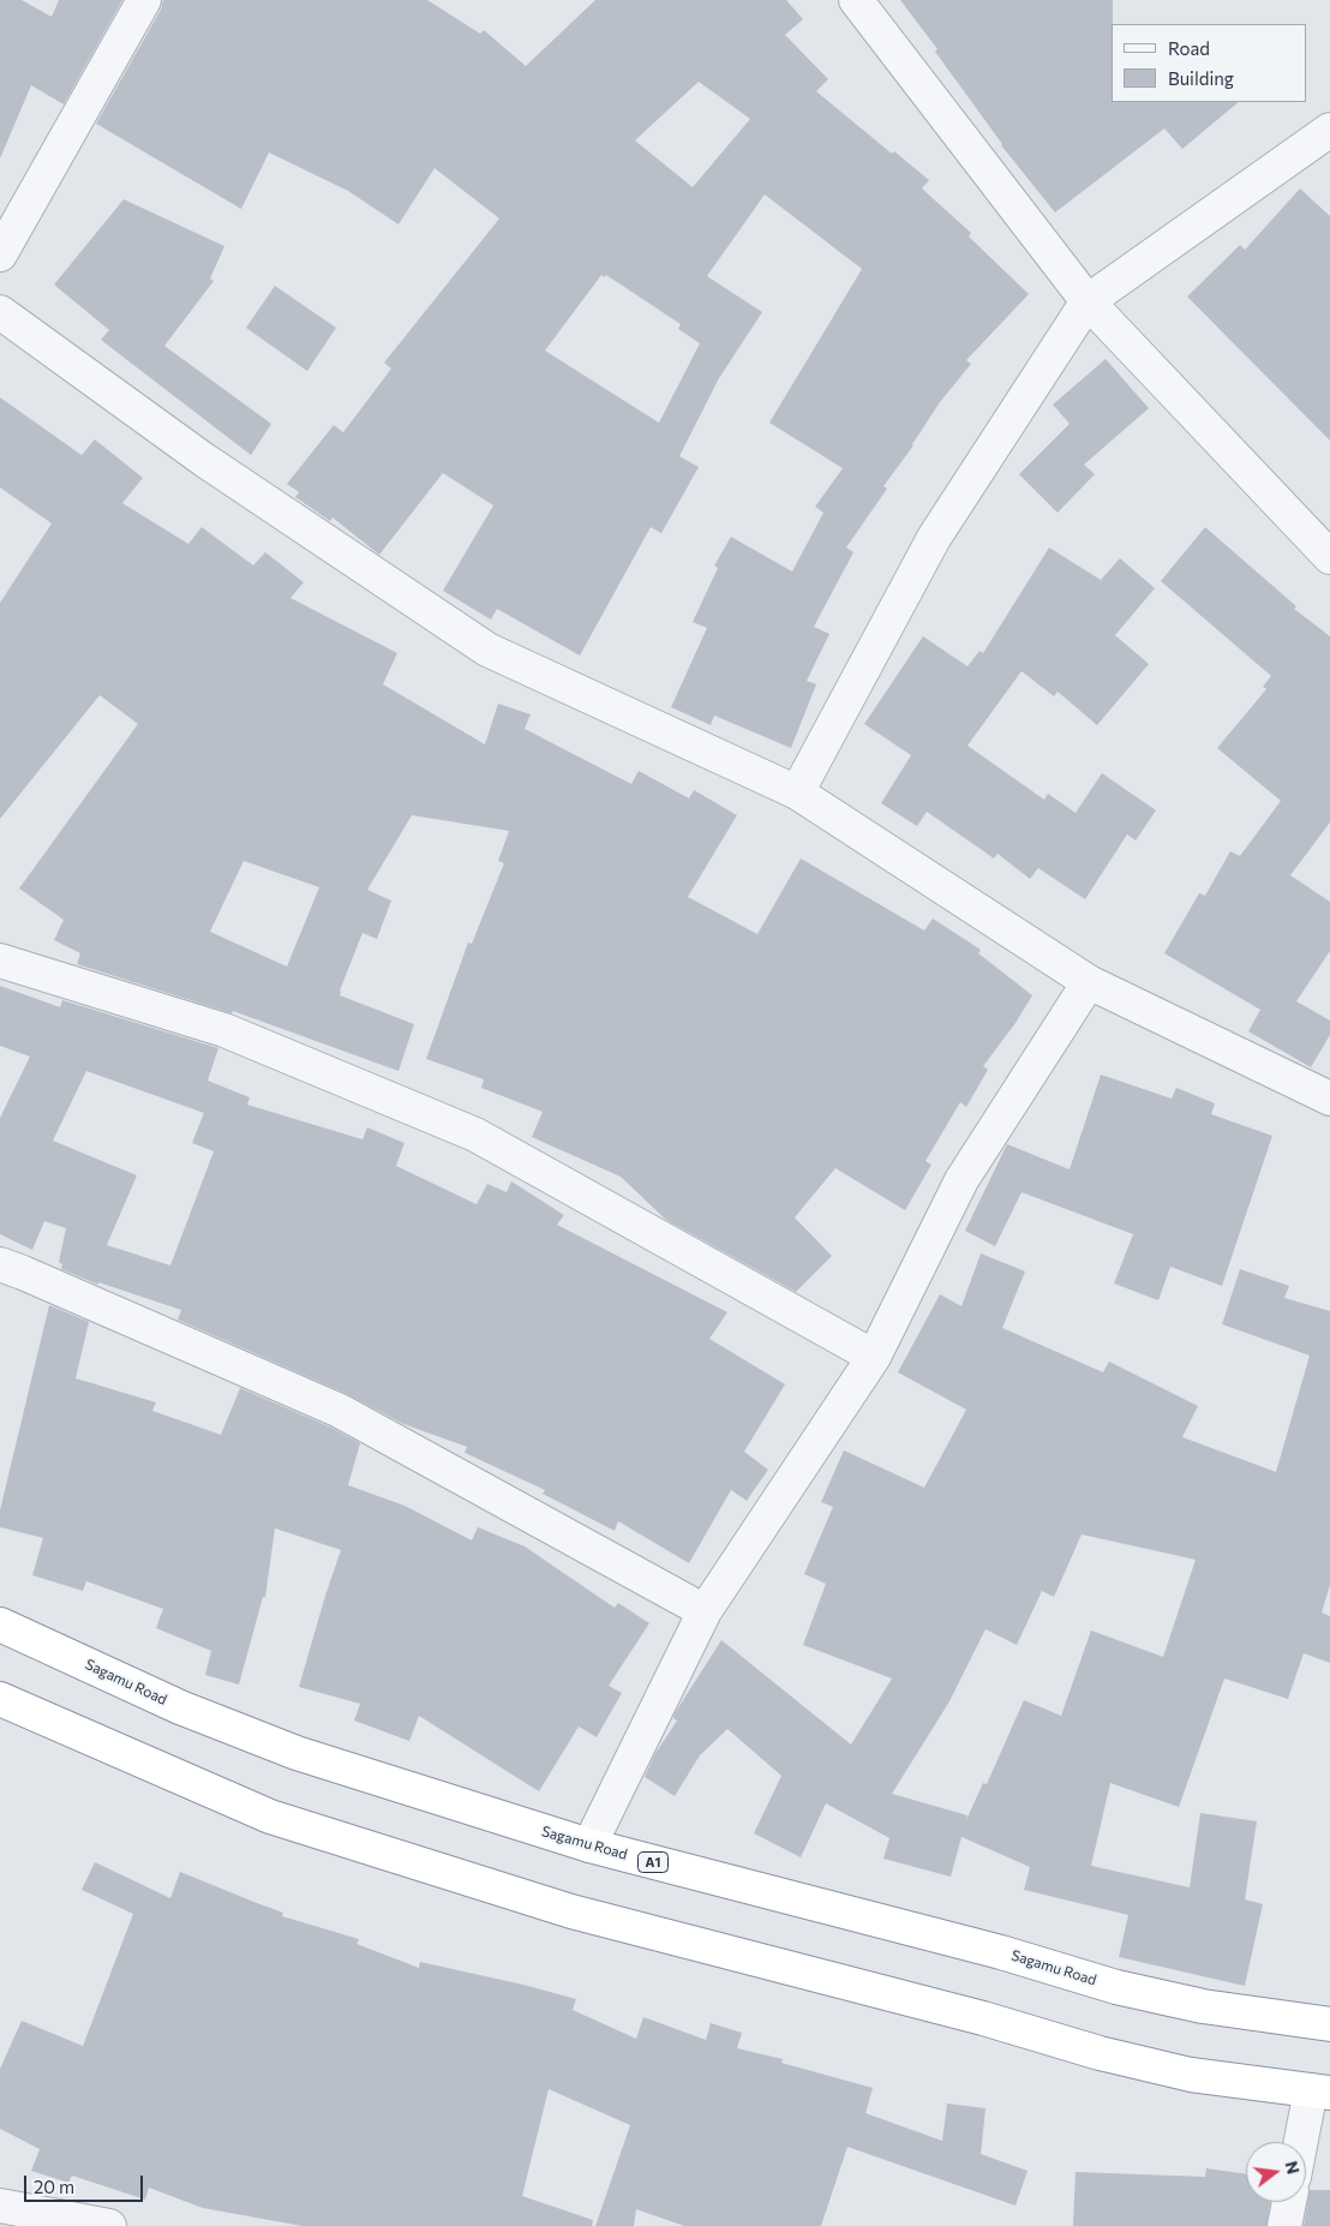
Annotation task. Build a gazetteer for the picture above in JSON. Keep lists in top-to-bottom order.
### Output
{
  "streets": {
    "highway": ["Sagamu Road", "A1"]
  },
  "legend": ["Road", "Building"],
  "scale_bar": "20 m",
  "north": "right"
}
